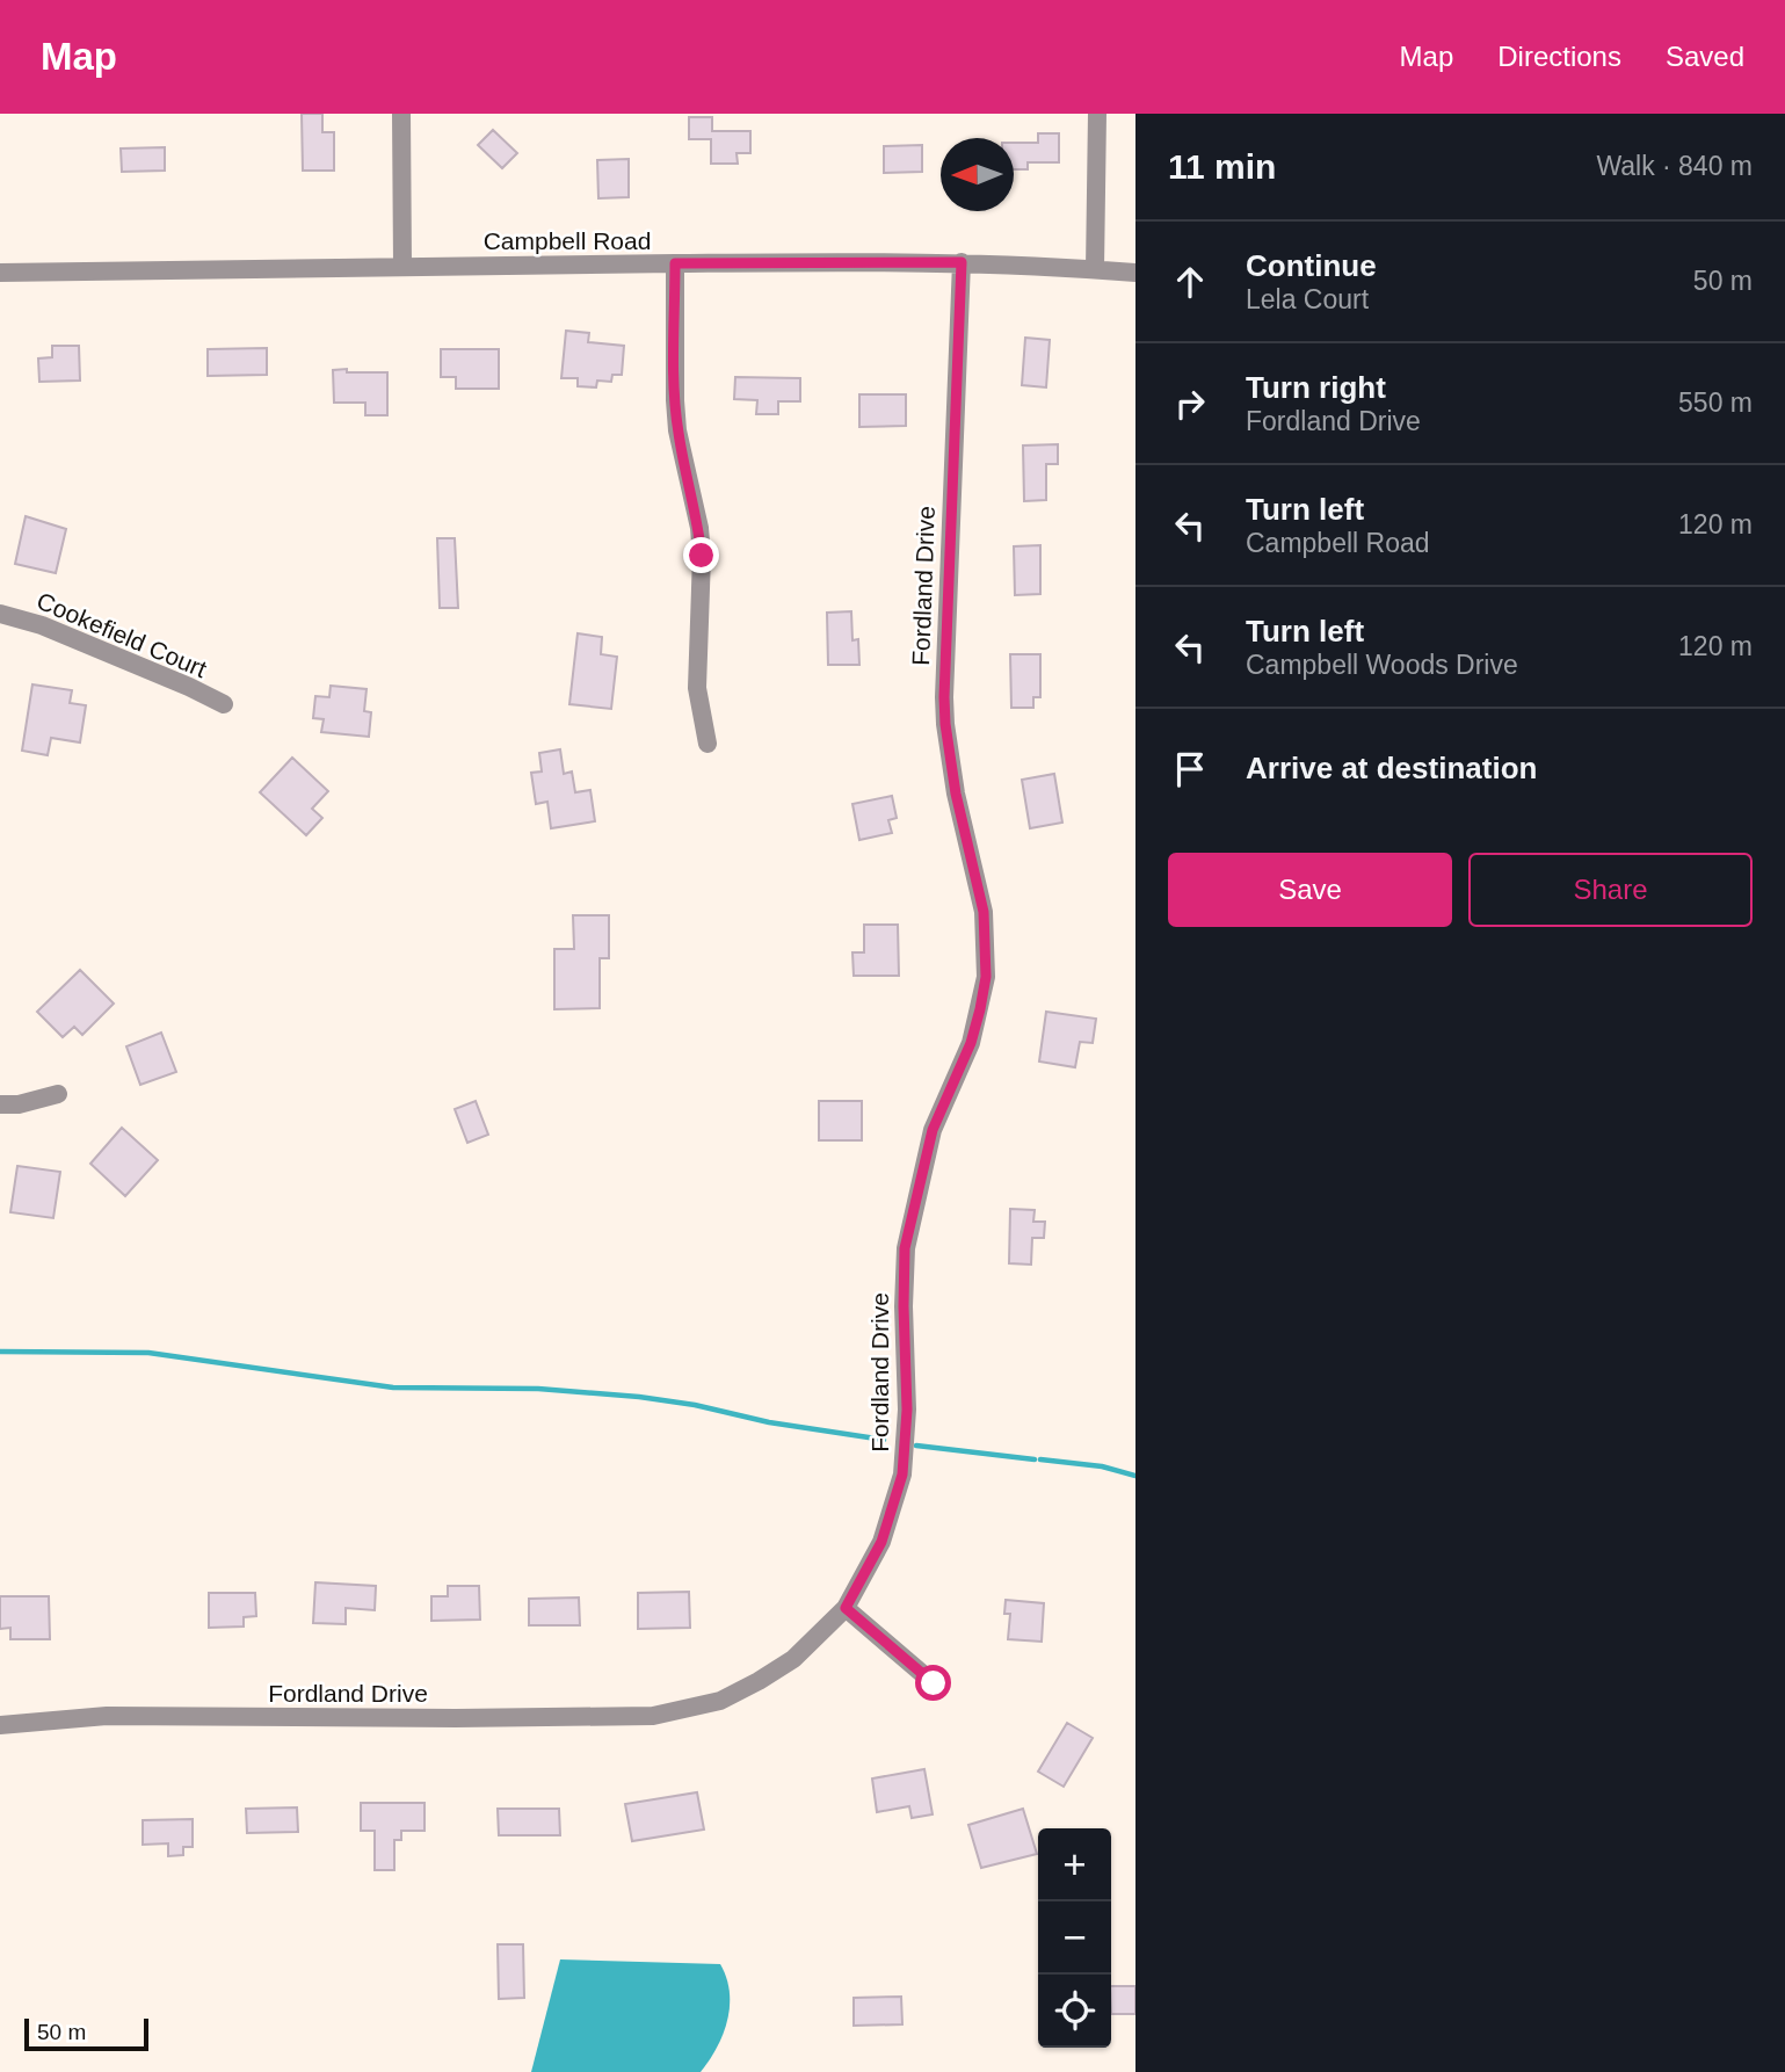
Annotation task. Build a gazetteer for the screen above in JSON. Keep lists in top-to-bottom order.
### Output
{
  "streets": {
    "street": ["Campbell Road", "Fordland Drive", "Cookefield Court"]
  },
  "crossings": [
    ["Campbell Road", "Fordland Drive"]
  ],
  "scale_bar": "50 m",
  "north": "left",
  "page": {
    "header": "Map",
    "nav": ["Map", "Directions", "Saved"],
    "heading": ["11 min", "Walk · 840 m"],
    "list": [
      ["Continue", "Lela Court", "50 m"],
      ["Turn right", "Fordland Drive", "550 m"],
      ["Turn left", "Campbell Road", "120 m"],
      ["Turn left", "Campbell Woods Drive", "120 m"],
      "Arrive at destination"
    ],
    "buttons": ["Save", "Share"],
    "map_buttons": ["+", "−"],
    "scale": "50 m"
  }
}
